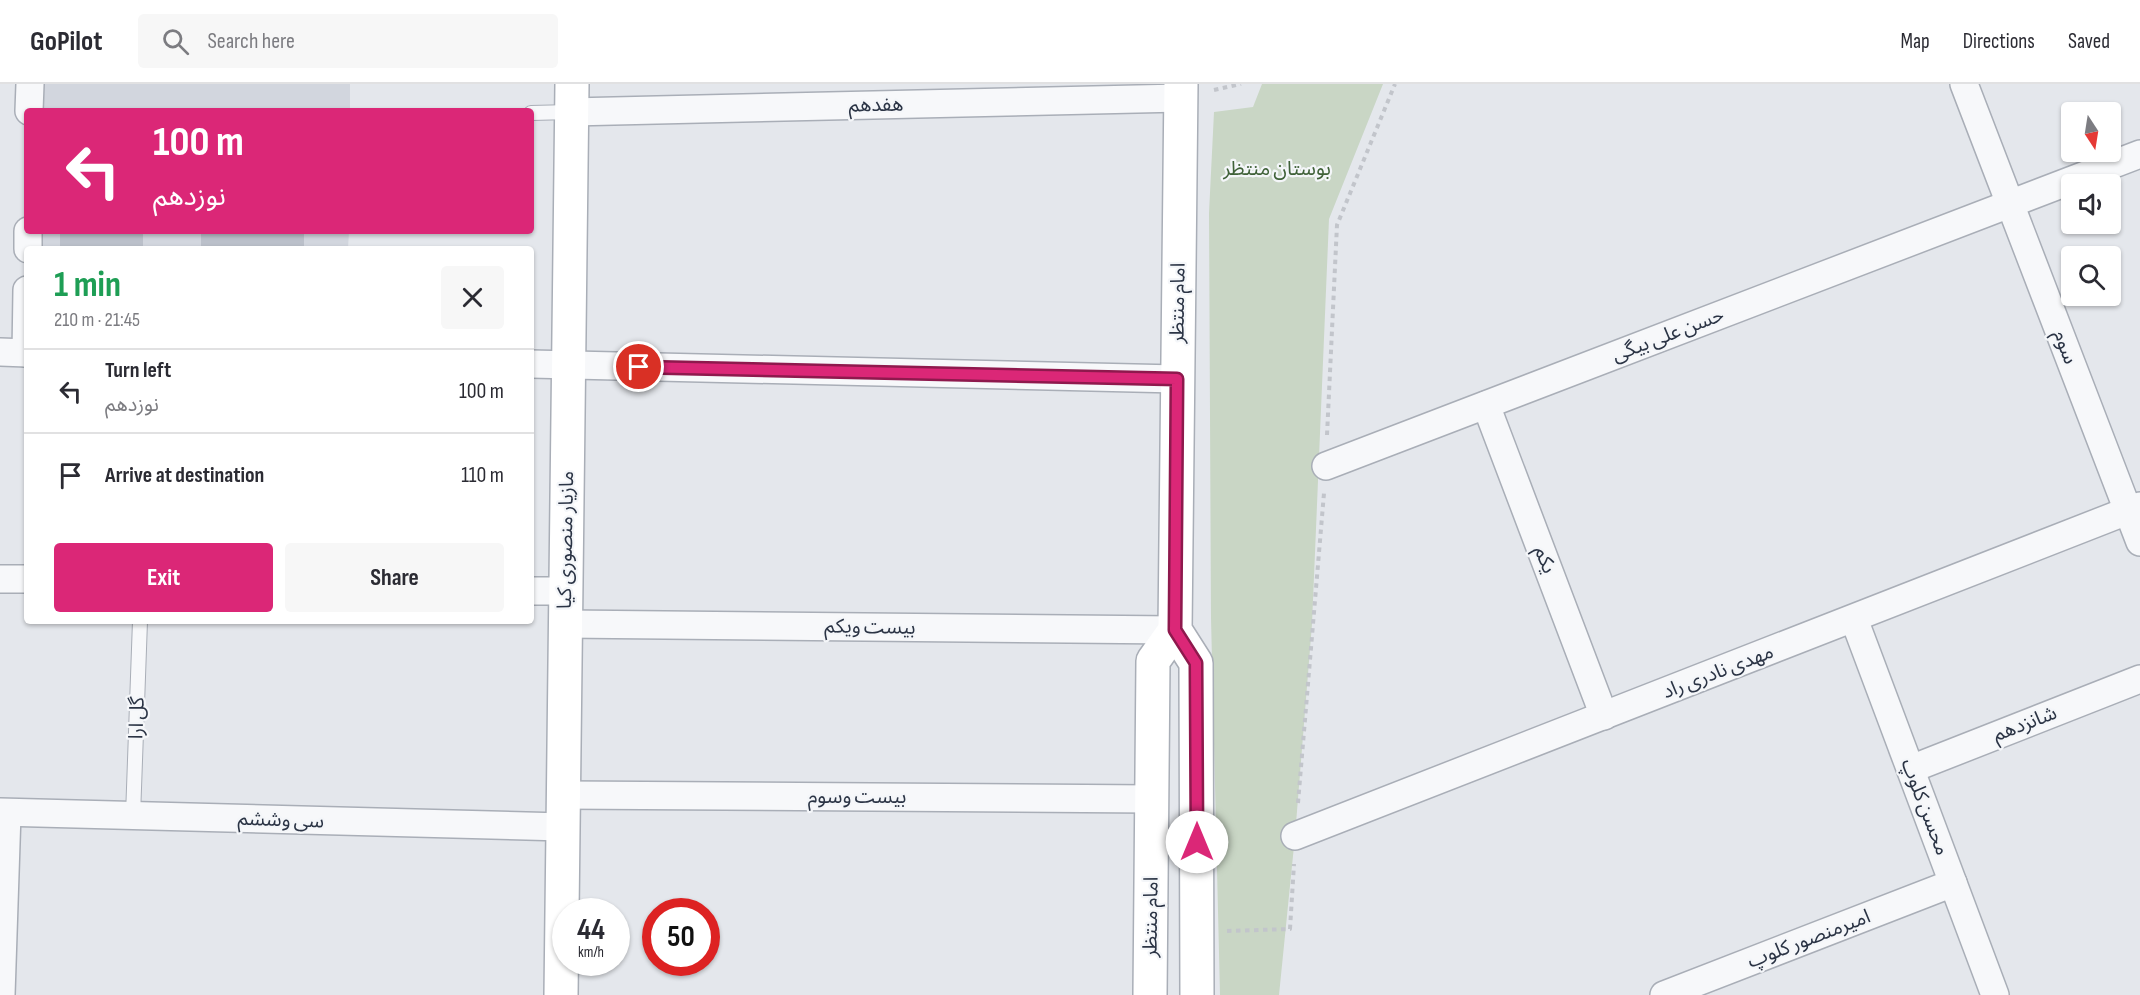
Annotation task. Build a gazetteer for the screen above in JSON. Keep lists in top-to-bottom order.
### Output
{
  "streets": {
    "main road": ["امام منتظر", "مازیار منصوری کیا"],
    "street": [
      "هفدهم",
      "حسن علی بیگی",
      "سوم",
      "یکم",
      "بیست ویکم",
      "مهدی نادری راد",
      "شانزدهم",
      "بیست وسوم",
      "محسن کلوپ",
      "سی وششم",
      "امیرمنصور کلوپ"
    ],
    "lane": ["گل ارا"]
  },
  "crossings": [
    ["هفدهم", "امام منتظر"],
    ["هفدهم", "مازیار منصوری کیا"],
    ["امام منتظر", "بیست ویکم"],
    ["امام منتظر", "بیست وسوم"],
    ["حسن علی بیگی", "سوم"],
    ["حسن علی بیگی", "یکم"],
    ["سوم", "مهدی نادری راد"],
    ["مازیار منصوری کیا", "بیست ویکم"],
    ["مازیار منصوری کیا", "بیست وسوم"],
    ["مازیار منصوری کیا", "سی وششم"],
    ["یکم", "مهدی نادری راد"],
    ["مهدی نادری راد", "محسن کلوپ"],
    ["گل ارا", "سی وششم"],
    ["شانزدهم", "محسن کلوپ"],
    ["محسن کلوپ", "امیرمنصور کلوپ"]
  ],
  "parks": ["بوستان منتظر"],
  "north": "bottom",
  "page": {
    "header": "GoPilot",
    "search": "Search here",
    "nav": ["Map", "Directions", "Saved"],
    "turn": ["100 m", "نوزدهم"],
    "heading": ["1 min", "210 m · 21:45"],
    "list": [
      {
        "name": "Turn left",
        "note": "نوزدهم",
        "value": "100 m"
      },
      {
        "name": "Arrive at destination",
        "value": "110 m"
      }
    ],
    "buttons": ["Exit", "Share"],
    "speed": "44 km/h",
    "limit": "50"
  }
}
